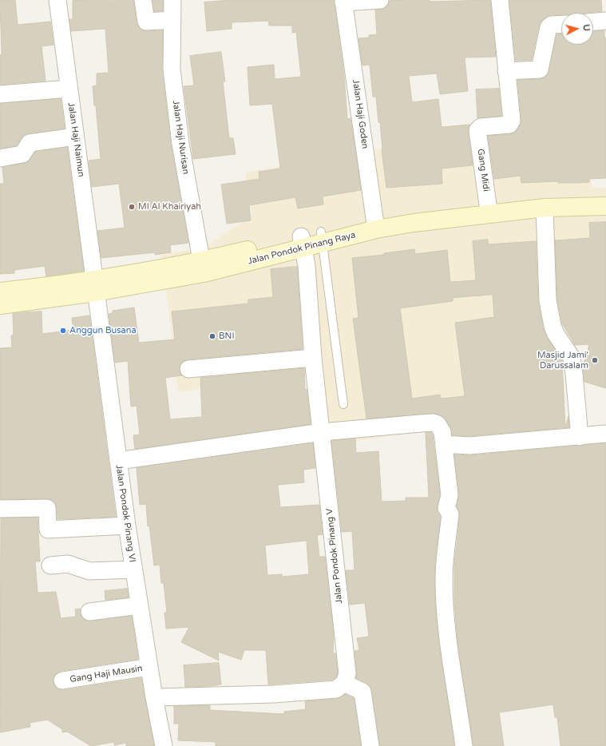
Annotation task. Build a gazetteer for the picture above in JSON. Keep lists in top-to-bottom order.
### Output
{
  "streets": {
    "main road": ["Jalan Pondok Pinang Raya"],
    "street": [
      "Jalan Haji Goden",
      "Jalan Haji Nurisan",
      "Jalan Haji Naimun",
      "Gang Midi",
      "Jalan Pondok Pinang VI",
      "Jalan Pondok Pinang V",
      "Gang Haji Mausin"
    ]
  },
  "crossings": [
    ["Jalan Haji Goden", "Jalan Pondok Pinang Raya"],
    ["Jalan Haji Nurisan", "Jalan Pondok Pinang Raya"],
    ["Jalan Haji Naimun", "Jalan Pondok Pinang Raya"],
    ["Jalan Haji Naimun", "Jalan Pondok Pinang VI"],
    ["Gang Midi", "Jalan Pondok Pinang Raya"],
    ["Jalan Pondok Pinang Raya", "Jalan Pondok Pinang VI"],
    ["Jalan Pondok Pinang Raya", "Jalan Pondok Pinang V"],
    ["Jalan Pondok Pinang VI", "Gang Haji Mausin"]
  ],
  "places": [
    "MI Al Khairiyah",
    "Anggun Busana",
    "BNI",
    "Masjid Jami' Darussalam"
  ],
  "north": "right"
}
